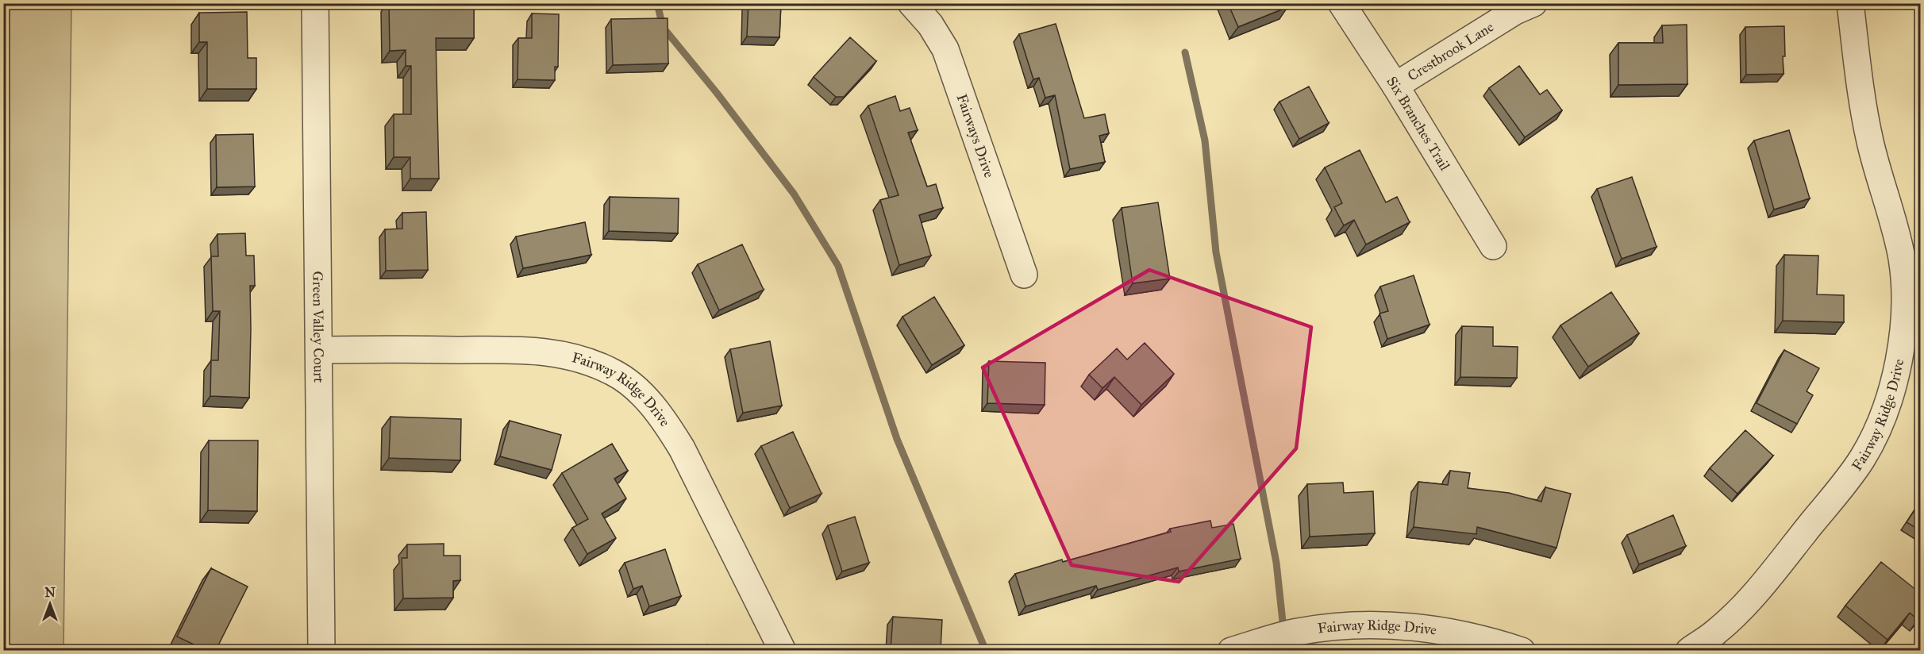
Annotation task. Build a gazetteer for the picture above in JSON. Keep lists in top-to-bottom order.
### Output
{
  "streets": {
    "street": [
      "Crestbrook Lane",
      "Six Branches Trail",
      "Fairways Drive",
      "Green Valley Court",
      "Fairway Ridge Drive"
    ]
  },
  "crossings": [
    ["Crestbrook Lane", "Six Branches Trail"],
    ["Green Valley Court", "Fairway Ridge Drive"]
  ],
  "north": "top"
}
